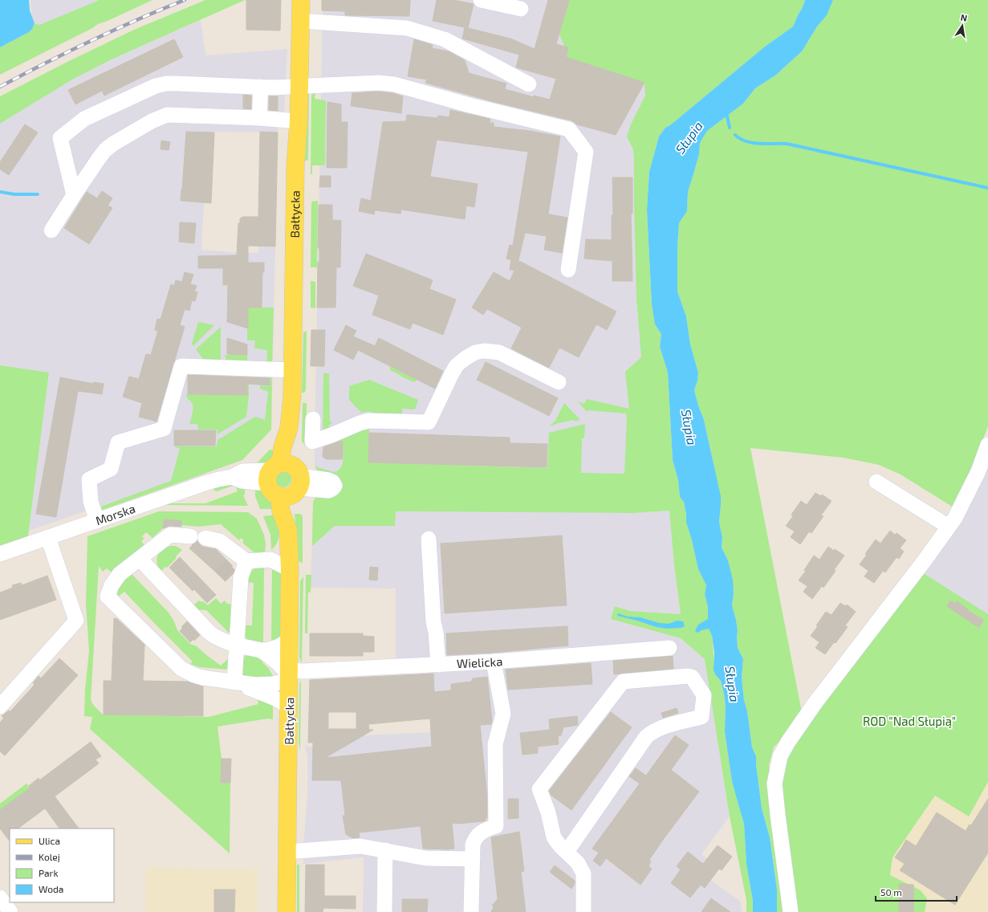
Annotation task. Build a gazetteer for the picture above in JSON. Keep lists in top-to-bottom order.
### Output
{
  "streets": {
    "main road": ["Bałtycka"],
    "street": ["Morska", "Wielicka"]
  },
  "crossings": [
    ["Bałtycka", "Morska"],
    ["Bałtycka", "Wielicka"]
  ],
  "water": ["Słupia"],
  "parks": ["ROD \"Nad Słupią\""],
  "legend": [
    "Ulica",
    "Kolej",
    "Park",
    "Woda"
  ],
  "scale_bar": "50 m",
  "north": "top"
}
